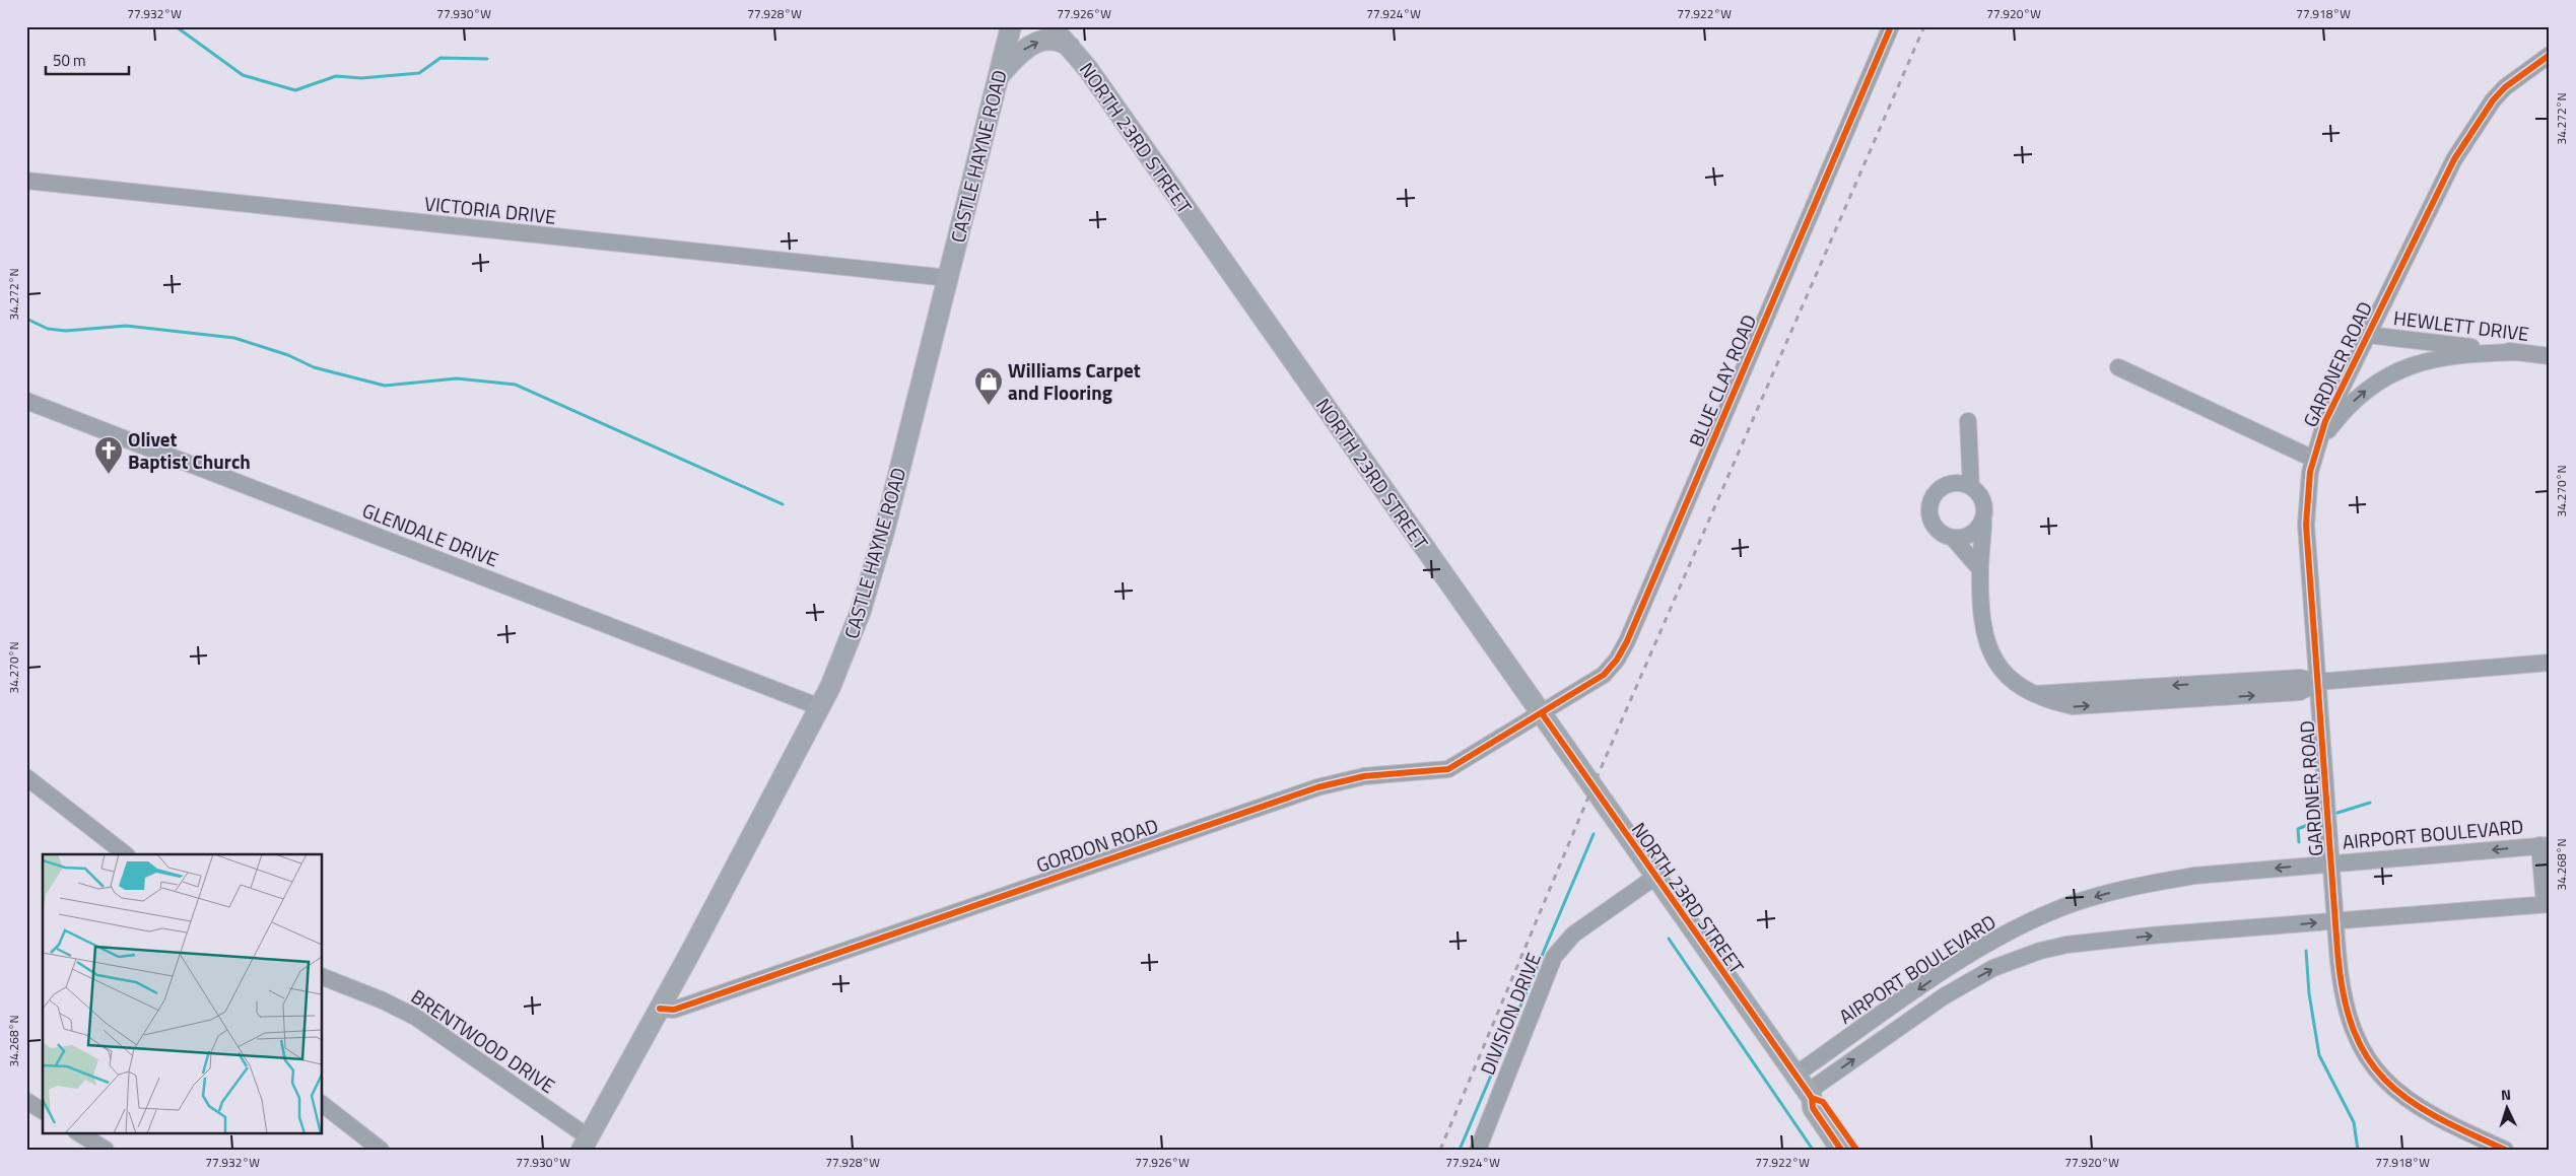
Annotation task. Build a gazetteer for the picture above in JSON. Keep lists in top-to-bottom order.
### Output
{
  "streets": {
    "main road": ["NORTH 23RD STREET", "CASTLE HAYNE ROAD"],
    "street": [
      "VICTORIA DRIVE",
      "HEWLETT DRIVE",
      "GARDNER ROAD",
      "BLUE CLAY ROAD",
      "GLENDALE DRIVE",
      "AIRPORT BOULEVARD",
      "GORDON ROAD",
      "DIVISION DRIVE",
      "BRENTWOOD DRIVE"
    ]
  },
  "crossings": [
    ["NORTH 23RD STREET", "BLUE CLAY ROAD"],
    ["NORTH 23RD STREET", "AIRPORT BOULEVARD"],
    ["NORTH 23RD STREET", "GORDON ROAD"],
    ["NORTH 23RD STREET", "DIVISION DRIVE"],
    ["CASTLE HAYNE ROAD", "VICTORIA DRIVE"],
    ["CASTLE HAYNE ROAD", "GLENDALE DRIVE"],
    ["CASTLE HAYNE ROAD", "GORDON ROAD"],
    ["CASTLE HAYNE ROAD", "BRENTWOOD DRIVE"],
    ["HEWLETT DRIVE", "GARDNER ROAD"],
    ["GARDNER ROAD", "AIRPORT BOULEVARD"],
    ["BLUE CLAY ROAD", "GORDON ROAD"]
  ],
  "places": {
    "shop": ["Williams Carpet and Flooring"],
    "church": ["Olivet Baptist Church"]
  },
  "scale_bar": "50 m",
  "north": "top",
  "coordinates": [
    "77.932°W",
    "77.930°W",
    "77.928°W",
    "77.926°W",
    "77.924°W",
    "77.922°W",
    "77.920°W",
    "77.918°W",
    "34.272°N",
    "34.270°N",
    "34.268°N"
  ]
}
